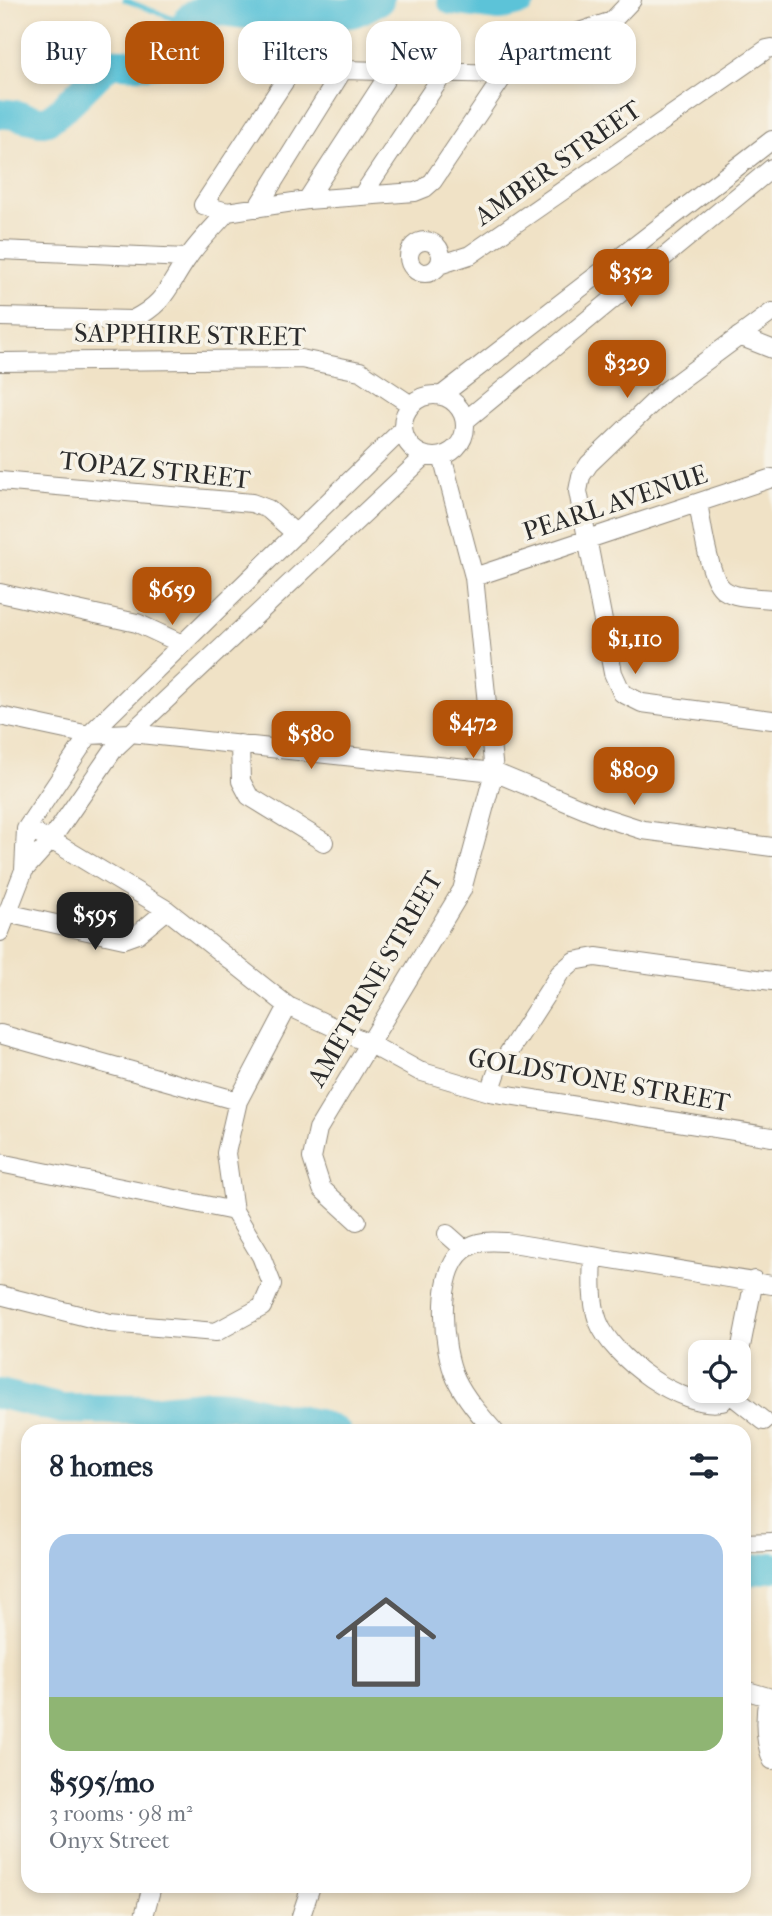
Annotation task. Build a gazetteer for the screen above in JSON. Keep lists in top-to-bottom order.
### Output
{
  "streets": {
    "street": [
      "AMBER STREET",
      "SAPPHIRE STREET",
      "TOPAZ STREET",
      "PEARL AVENUE",
      "AMETRINE STREET",
      "GOLDSTONE STREET"
    ]
  },
  "crossings": [
    ["SAPPHIRE STREET", "AMETRINE STREET"],
    ["PEARL AVENUE", "AMETRINE STREET"],
    ["AMETRINE STREET", "GOLDSTONE STREET"]
  ],
  "page": {
    "chip": [
      "Buy",
      "Rent",
      "Filters",
      "New",
      "Apartment"
    ],
    "price": [
      "$352",
      "$329",
      "$659",
      "$1,110",
      "$472",
      "$580",
      "$809",
      "$595"
    ],
    "heading": "8 homes",
    "list": [
      {
        "name": "$595/mo",
        "note": "3 rooms · 98 m² · Onyx Street"
      }
    ]
  }
}
